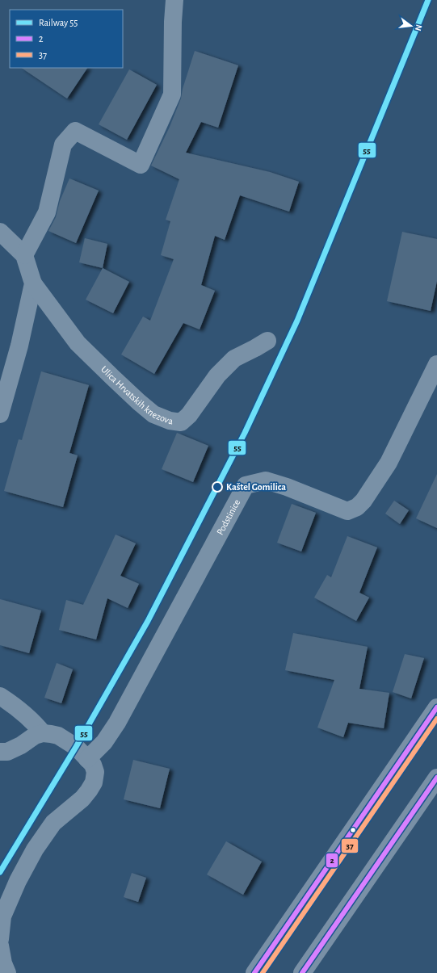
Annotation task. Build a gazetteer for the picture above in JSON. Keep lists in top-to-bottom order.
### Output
{
  "streets": {
    "street": ["Ulica Hrvatskih knezova", "Podstinice"]
  },
  "places": ["Kaštel Gomilica"],
  "lines": ["rail line 55", "transit line 2", "transit line 37"],
  "legend": ["Railway 55", "2", "37"],
  "north": "right"
}
